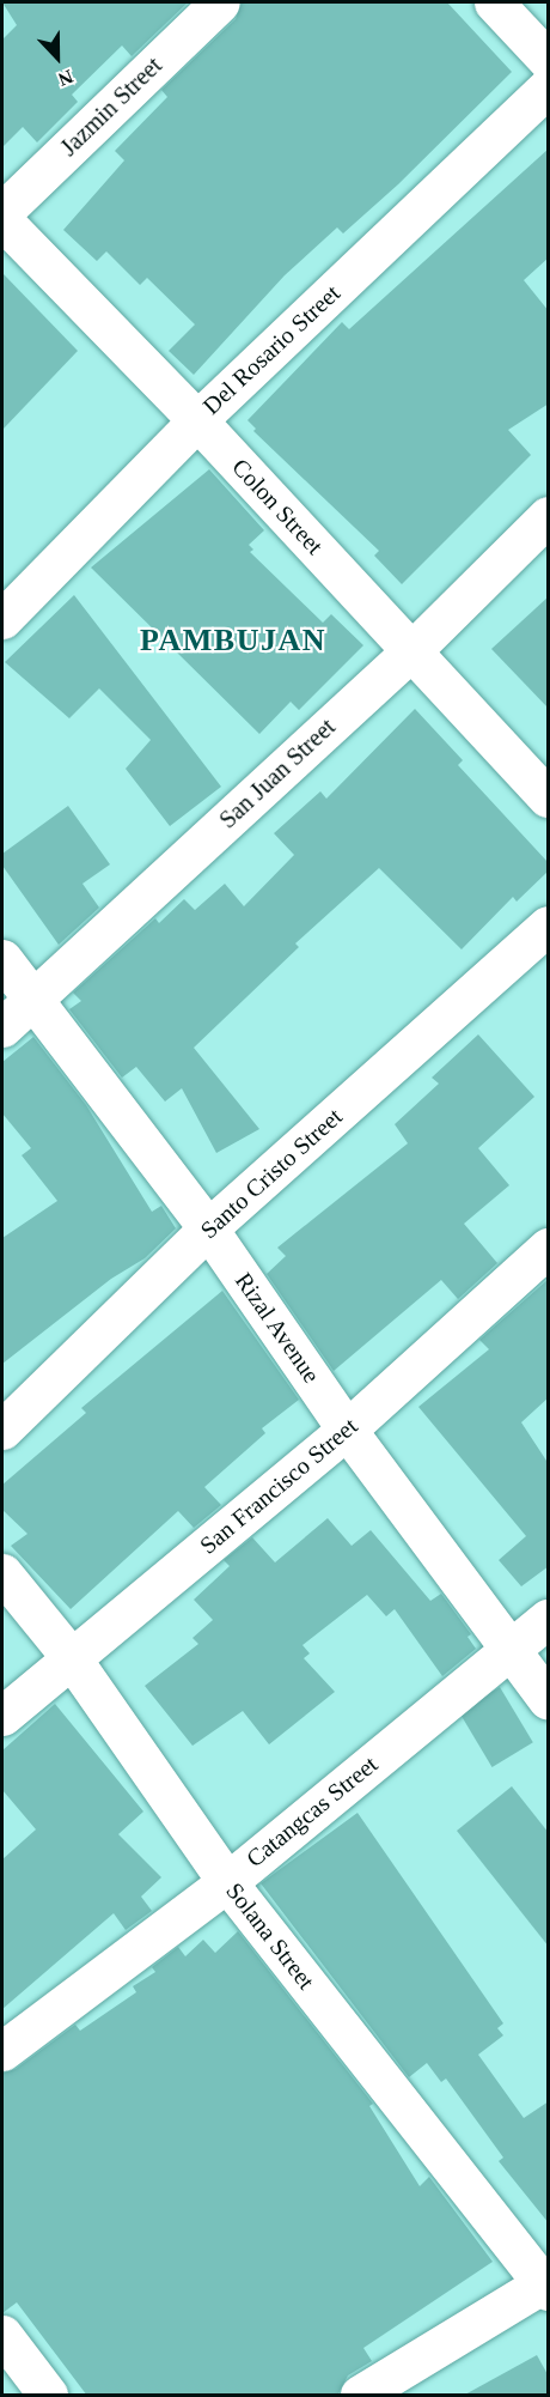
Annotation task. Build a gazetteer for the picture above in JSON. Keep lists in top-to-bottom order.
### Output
{
  "streets": {
    "street": [
      "Jazmin Street",
      "Del Rosario Street",
      "Colon Street",
      "San Juan Street",
      "Santo Cristo Street",
      "Rizal Avenue",
      "San Francisco Street",
      "Catangcas Street",
      "Solana Street"
    ]
  },
  "crossings": [
    ["Del Rosario Street", "Colon Street"],
    ["Colon Street", "San Juan Street"],
    ["San Juan Street", "Rizal Avenue"],
    ["Santo Cristo Street", "Rizal Avenue"],
    ["Rizal Avenue", "San Francisco Street"],
    ["Rizal Avenue", "Catangcas Street"],
    ["San Francisco Street", "Solana Street"],
    ["Catangcas Street", "Solana Street"]
  ],
  "districts": ["PAMBUJAN"],
  "north": "bottom"
}
